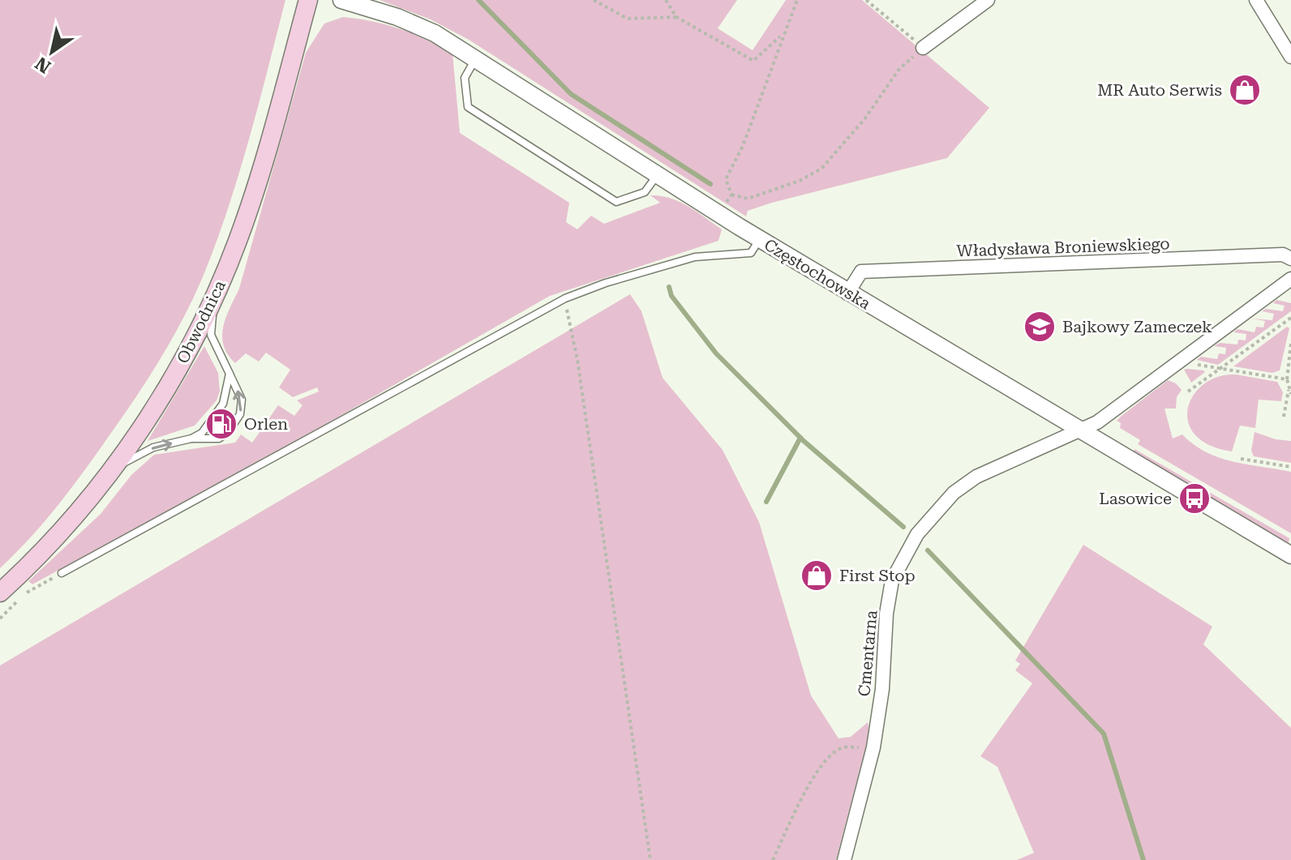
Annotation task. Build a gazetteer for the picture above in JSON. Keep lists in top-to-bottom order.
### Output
{
  "streets": {
    "main road": ["Obwodnica"],
    "street": ["Władysława Broniewskiego", "Częstochowska", "Cmentarna"]
  },
  "crossings": [
    ["Władysława Broniewskiego", "Częstochowska"],
    ["Częstochowska", "Cmentarna"]
  ],
  "places": {
    "shop": ["MR Auto Serwis", "First Stop"],
    "school or university": ["Bajkowy Zameczek"],
    "fuel station": ["Orlen"],
    "bus stop": ["Lasowice"]
  },
  "north": "bottom left"
}
